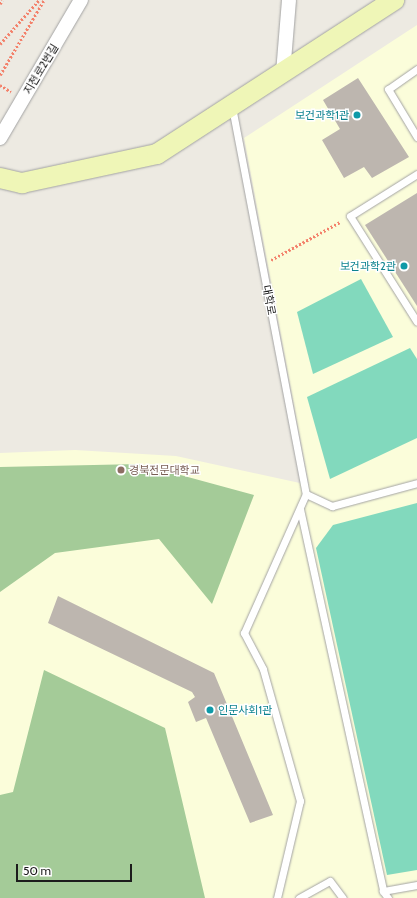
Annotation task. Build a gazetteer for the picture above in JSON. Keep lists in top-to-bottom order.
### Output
{
  "streets": {
    "street": ["지천로2번길"],
    "lane": ["대학로"]
  },
  "places": [
    "보건과학1관",
    "보건과학2관",
    "경북전문대학교",
    "인문사회1관"
  ],
  "scale_bar": "50 m"
}
